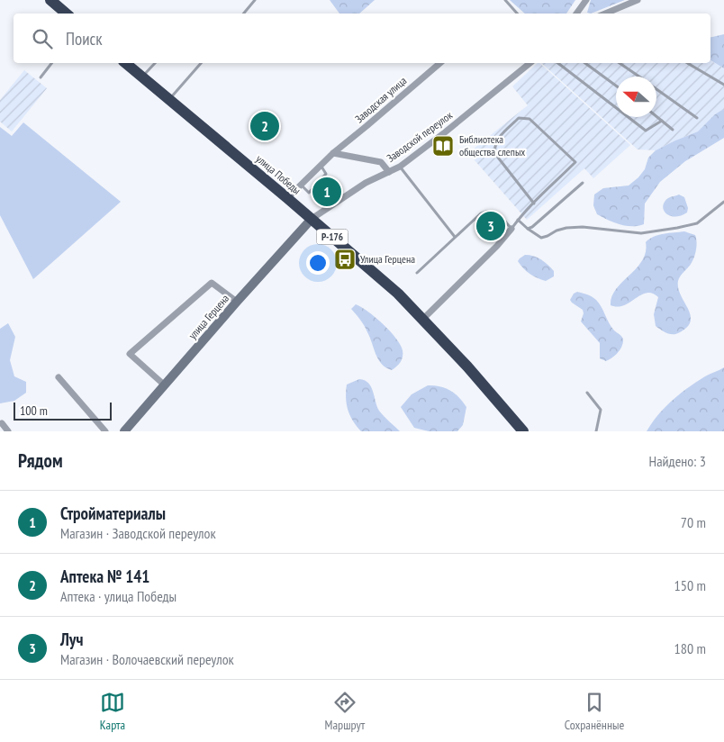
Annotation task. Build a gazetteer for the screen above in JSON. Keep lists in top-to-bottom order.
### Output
{
  "streets": {
    "highway": ["улица Победы", "Р-176"],
    "street": ["Заводская улица", "Заводской переулок", "улица Герцена"]
  },
  "crossings": [
    ["Заводская улица", "улица Победы"],
    ["Заводской переулок", "улица Победы"],
    ["Заводской переулок", "улица Герцена"],
    ["улица Победы", "улица Герцена"]
  ],
  "places": {
    "library": ["Библиотека общества слепых"],
    "bus stop": ["Улица Герцена"]
  },
  "scale_bar": "100 m",
  "north": "left",
  "page": {
    "search": "Поиск",
    "pins": ["2", "1", "3"],
    "scale": "100 m",
    "heading": ["Рядом", "Найдено: 3"],
    "list": [
      {
        "mark": "1",
        "name": "Стройматериалы",
        "note": "Магазин · Заводской переулок",
        "value": "70 m"
      },
      {
        "mark": "2",
        "name": "Аптека № 141",
        "note": "Аптека · улица Победы",
        "value": "150 m"
      },
      {
        "mark": "3",
        "name": "Луч",
        "note": "Магазин · Волочаевский переулок",
        "value": "180 m"
      }
    ],
    "nav": ["Карта", "Маршрут", "Сохранённые"]
  }
}
